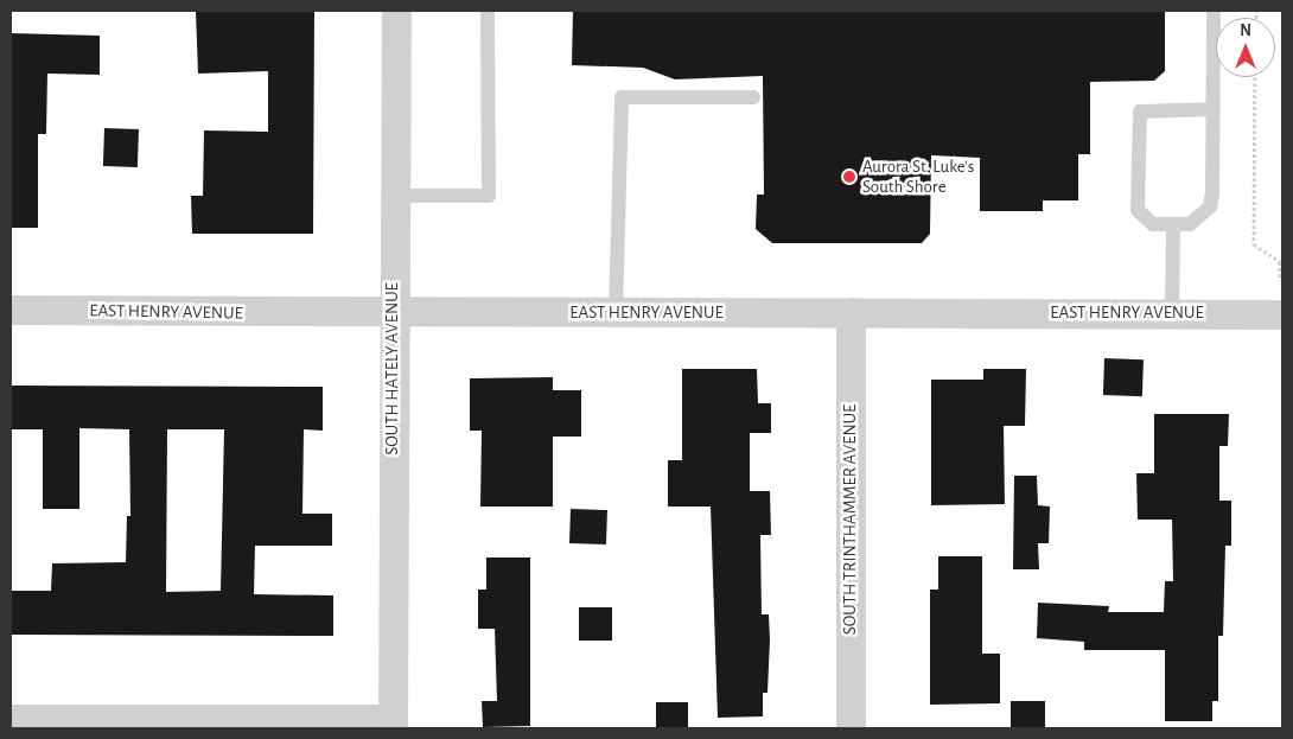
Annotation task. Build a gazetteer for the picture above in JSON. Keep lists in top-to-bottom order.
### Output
{
  "streets": {
    "street": ["EAST HENRY AVENUE", "SOUTH HATELY AVENUE", "SOUTH TRINTHAMMER AVENUE"]
  },
  "crossings": [
    ["EAST HENRY AVENUE", "SOUTH HATELY AVENUE"],
    ["EAST HENRY AVENUE", "SOUTH TRINTHAMMER AVENUE"]
  ],
  "places": ["Aurora St. Luke's South Shore"],
  "north": "top"
}
